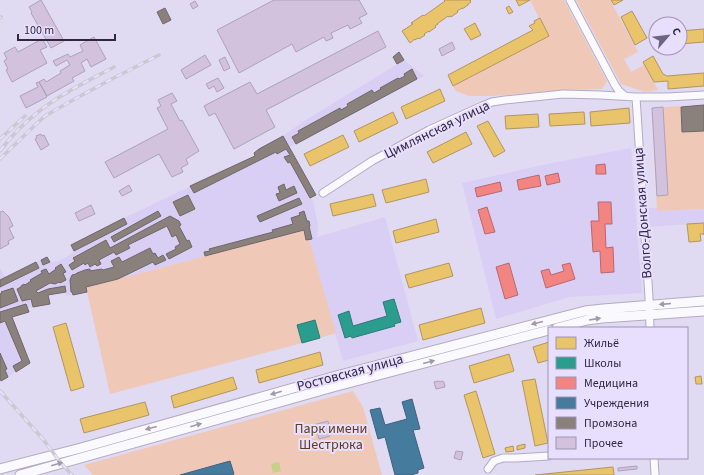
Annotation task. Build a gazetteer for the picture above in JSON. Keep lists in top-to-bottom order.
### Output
{
  "streets": {
    "street": ["Цимлянская улица", "Волго-Донская улица", "Ростовская улица"]
  },
  "crossings": [
    ["Цимлянская улица", "Волго-Донская улица"],
    ["Волго-Донская улица", "Ростовская улица"]
  ],
  "parks": ["Парк имени Шестрюка"],
  "legend": [
    "Жильё",
    "Школы",
    "Медицина",
    "Учреждения",
    "Промзона",
    "Прочее"
  ],
  "scale_bar": "100 m",
  "north": "top right"
}
